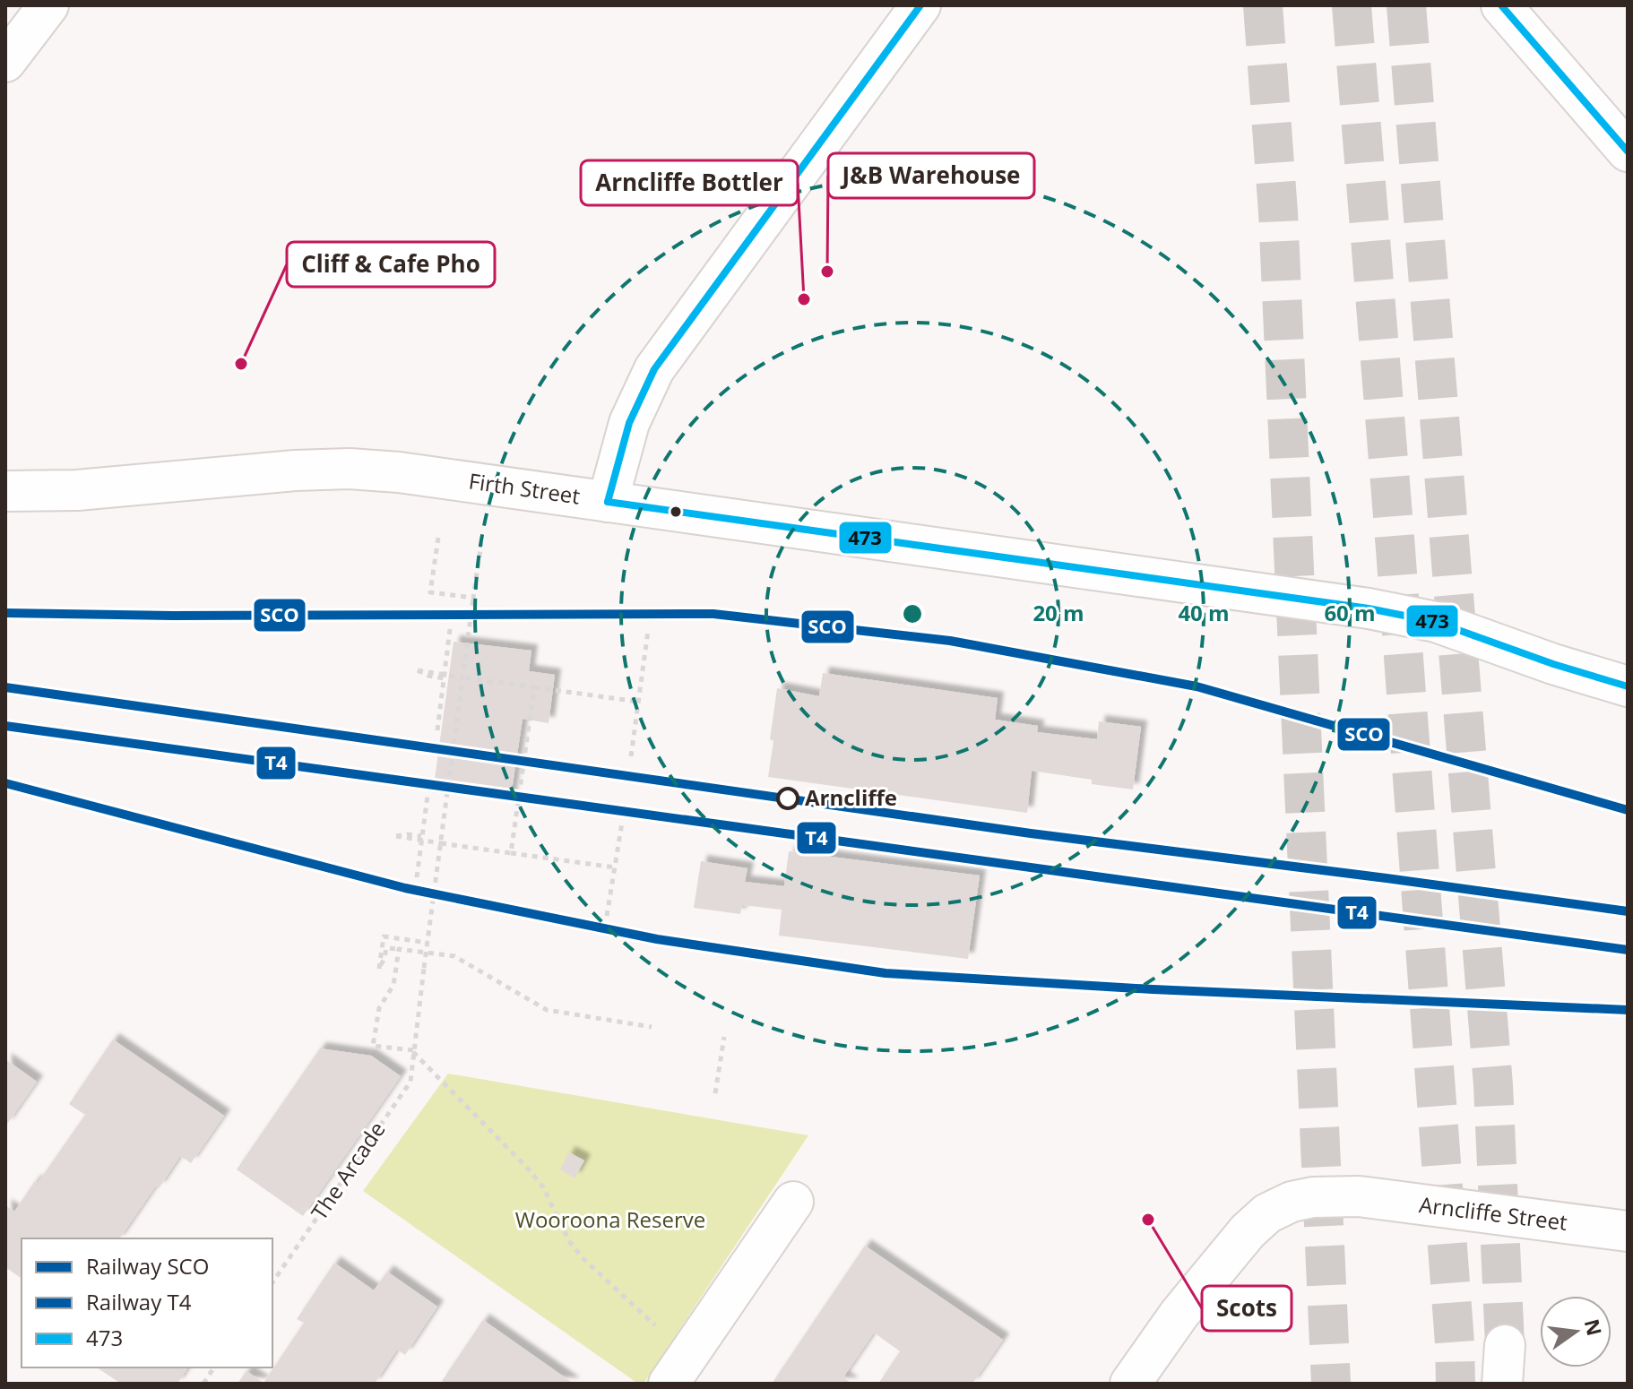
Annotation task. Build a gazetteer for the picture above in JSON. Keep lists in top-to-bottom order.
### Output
{
  "streets": {
    "main road": ["Firth Street", "Arncliffe Street"],
    "path": ["The Arcade"]
  },
  "parks": ["Wooroona Reserve"],
  "places": [
    "J&B Warehouse",
    "Arncliffe Bottler",
    "Cliff & Cafe Pho",
    "Arncliffe",
    "Scots"
  ],
  "lines": ["transit line 473", "rail line SCO", "rail line T4"],
  "legend": ["Railway SCO", "Railway T4", "473"],
  "north": "right",
  "rings": ["20 m", "40 m", "60 m"]
}
